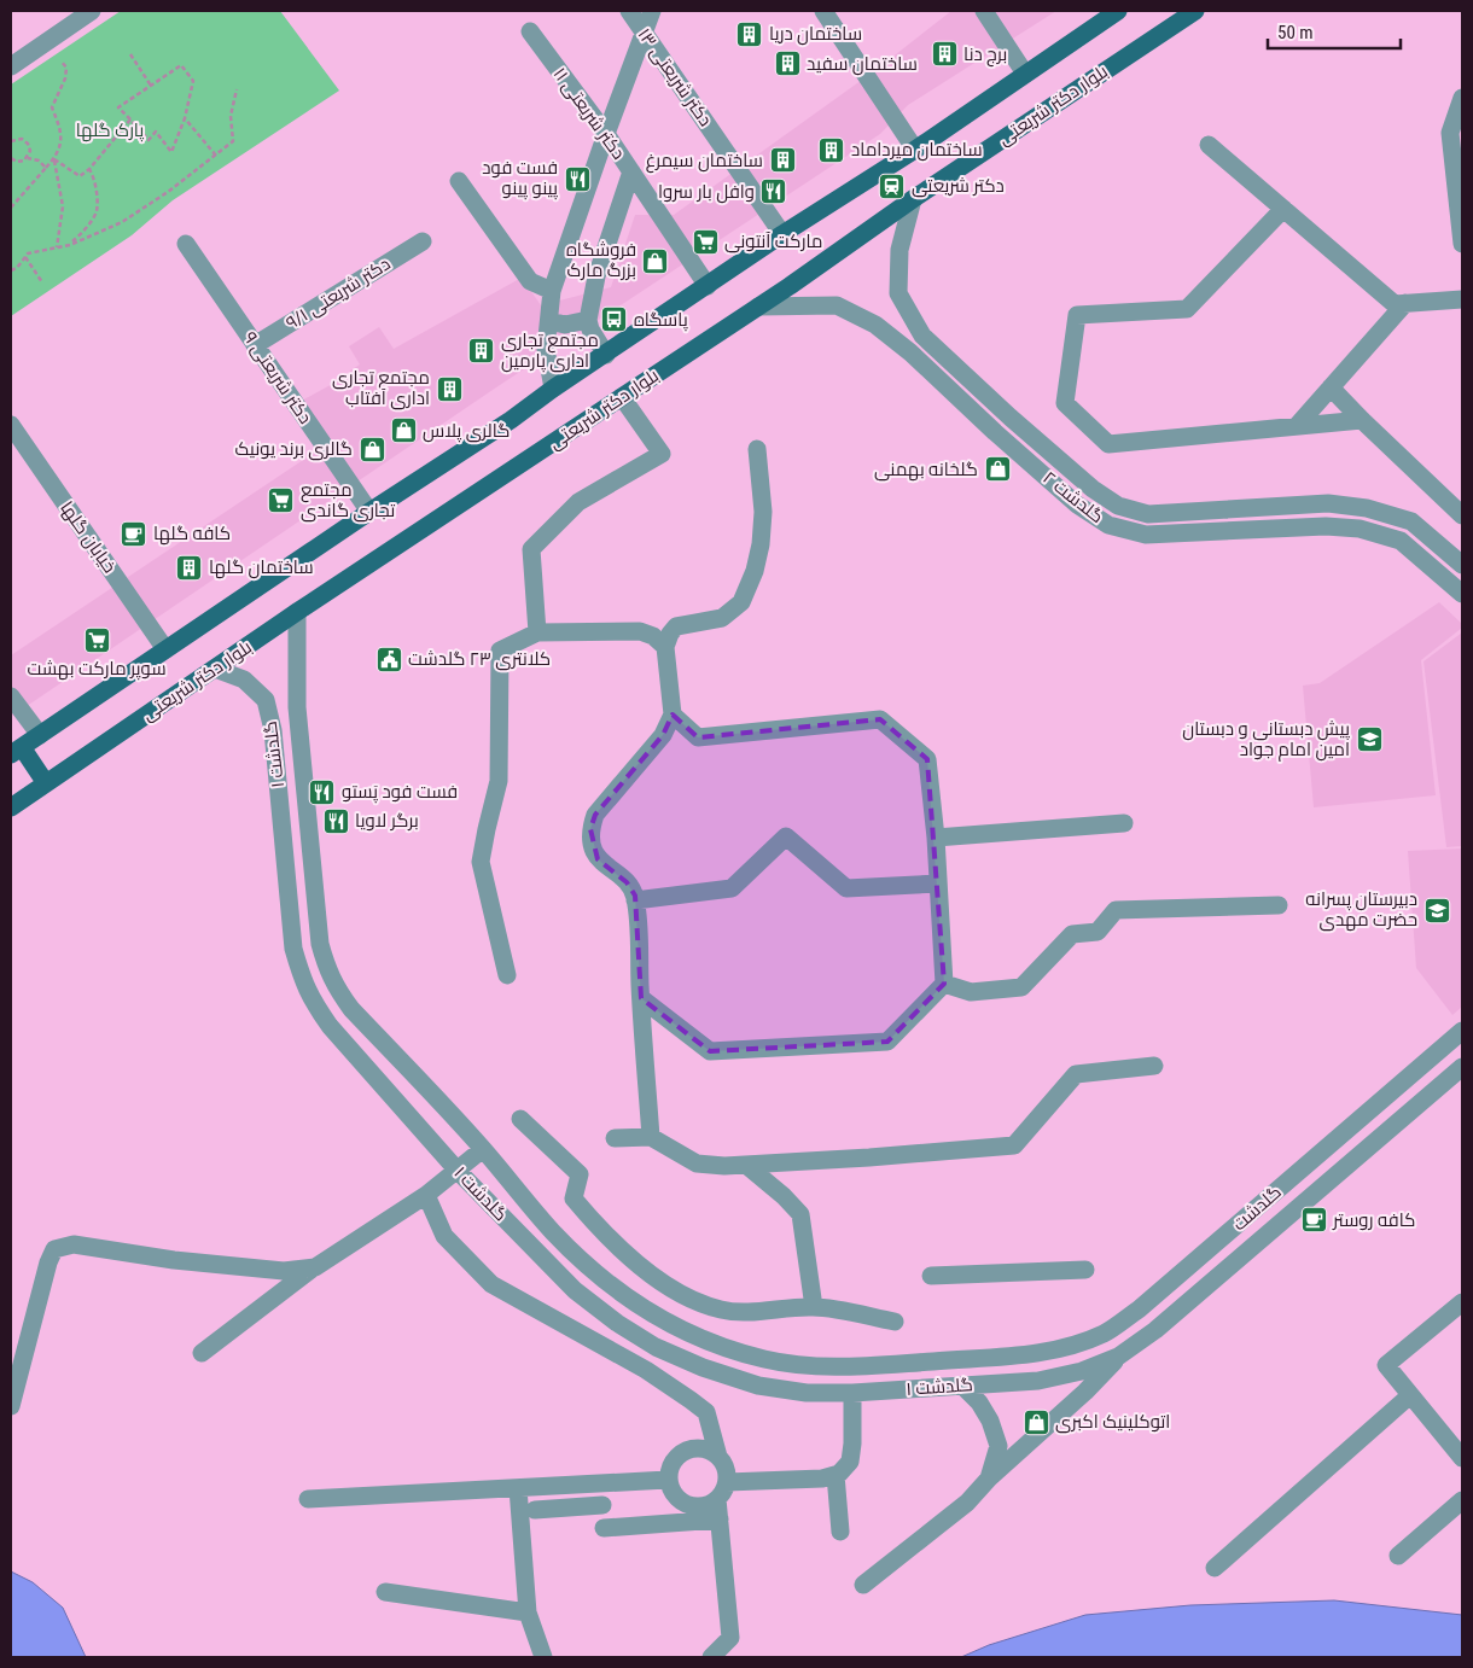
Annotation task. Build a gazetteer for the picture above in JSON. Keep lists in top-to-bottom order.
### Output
{
  "streets": {
    "main road": ["بلوار دکتر شریعتی"],
    "street": [
      "۱۳ دکتر شریعتی",
      "۱۱ دکتر شریعتی",
      "دکتر شریعتی ۹/۱",
      "دکتر شریعتی ۹",
      "گلدشت ۲",
      "خیابان گلها",
      "گلدشت ۱",
      "گلدشت"
    ]
  },
  "crossings": [
    ["بلوار دکتر شریعتی", "گلدشت ۲"],
    ["بلوار دکتر شریعتی", "گلدشت ۱"],
    ["دکتر شریعتی ۹/۱", "دکتر شریعتی ۹"],
    ["گلدشت ۱", "گلدشت"]
  ],
  "parks": ["پارک گلها"],
  "places": {
    "building": [
      "ساختمان دریا",
      "برج دنا",
      "ساختمان سفید",
      "ساختمان میرداماد",
      "ساختمان سیمرغ",
      "مجتمع تجاری اداری پارمین",
      "مجتمع تجاری اداری آفتاب",
      "ساختمان گلها"
    ],
    "restaurant": [
      "فست فود پینو پینو",
      "وافل بار سروا",
      "فست فود پَستو",
      "برگر لاویا"
    ],
    "station": ["دکتر شریعتی"],
    "supermarket": ["مارکت آنتونی", "مجتمع تجاری گاندی", "سوپر مارکت بهشت"],
    "shop": [
      "فروشگاه بزرگ مارک",
      "گالری پلاس",
      "گالری برند یونیک",
      "گلخانه بهمنی",
      "اتوکلینیک اکبری"
    ],
    "bus stop": ["پاسگاه"],
    "cafe": ["کافه گلها", "کافه روستر"],
    "public building": ["کلانتری ۲۳ گلدشت"],
    "school or university": ["پیش دبستانی و دبستان امین امام جواد", "دبیرستان پسرانه حضرت مهدی"]
  },
  "scale_bar": "50 m"
}
